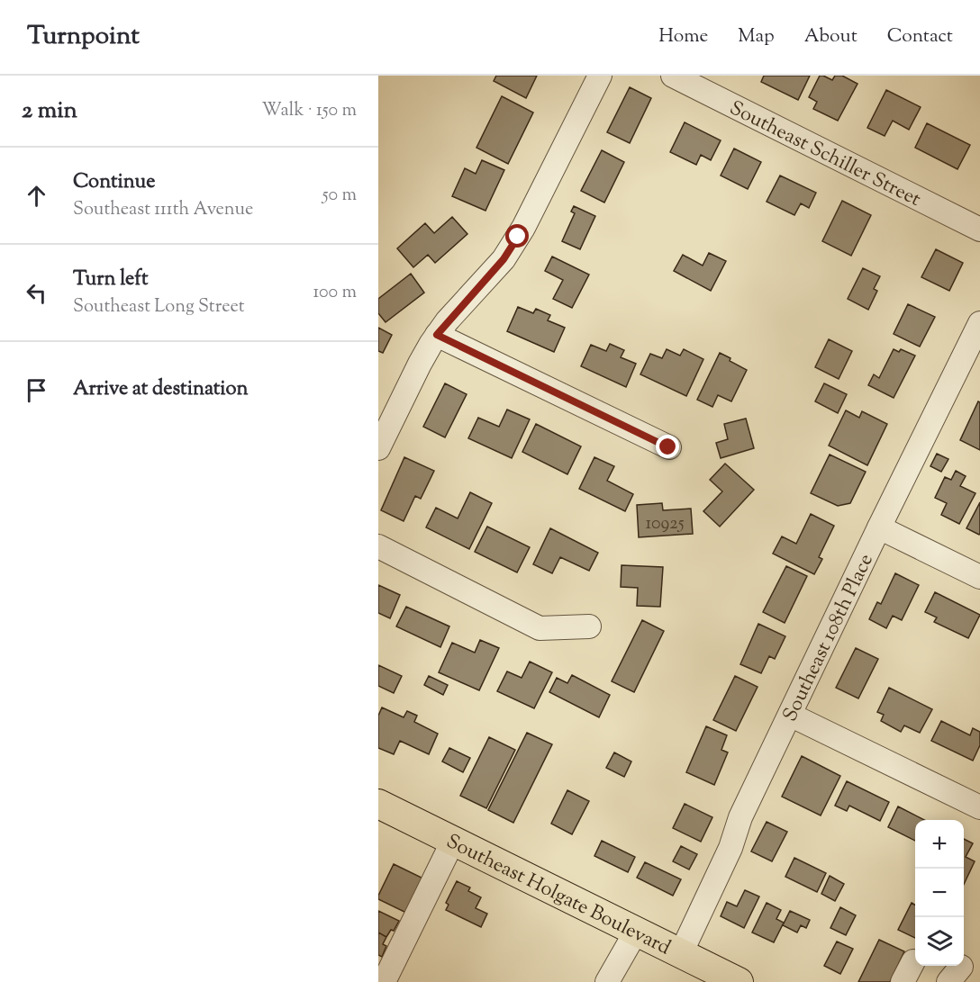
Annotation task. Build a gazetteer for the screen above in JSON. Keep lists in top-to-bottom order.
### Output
{
  "streets": {
    "main road": ["Southeast Holgate Boulevard"],
    "street": ["Southeast Schiller Street", "Southeast 108th Place"]
  },
  "crossings": [
    ["Southeast 108th Place", "Southeast Holgate Boulevard"]
  ],
  "house_numbers": ["10925"],
  "page": {
    "header": "Turnpoint",
    "nav": [
      "Home",
      "Map",
      "About",
      "Contact"
    ],
    "heading": ["2 min", "Walk · 150 m"],
    "list": [
      ["Continue", "Southeast 111th Avenue", "50 m"],
      ["Turn left", "Southeast Long Street", "100 m"],
      "Arrive at destination"
    ],
    "map_buttons": ["+", "−"]
  }
}
